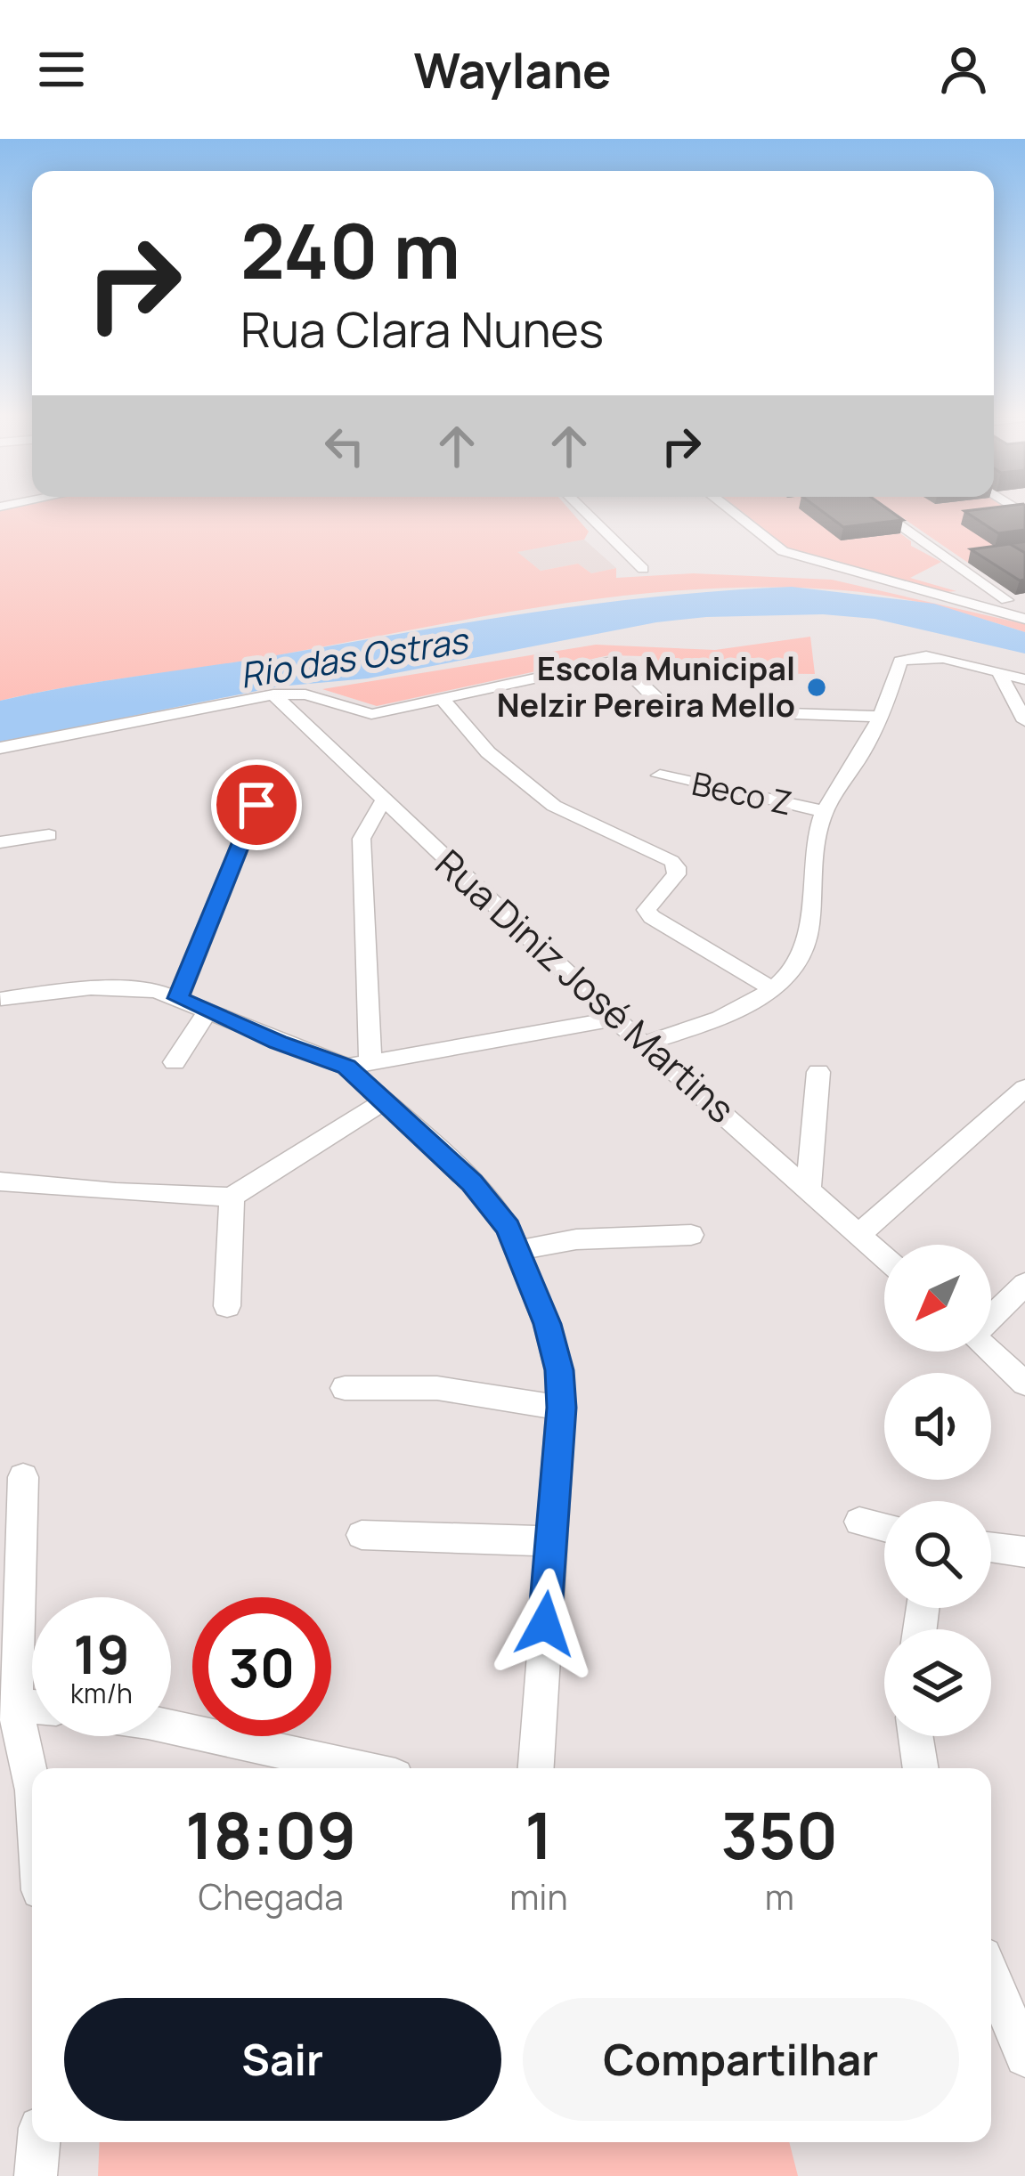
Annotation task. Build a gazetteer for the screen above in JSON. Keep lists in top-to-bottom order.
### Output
{
  "streets": {
    "street": ["Beco Z", "Rua Diniz José Martins"]
  },
  "water": ["Rio das Ostras"],
  "places": ["Escola Municipal Nelzir Pereira Mello"],
  "north": "bottom left",
  "page": {
    "header": "Waylane",
    "turn": ["240 m", "Rua Clara Nunes"],
    "speed": "19 km/h",
    "limit": "30",
    "eta": [
      "18:09",
      "Chegada",
      "1",
      "min",
      "350",
      "m"
    ],
    "buttons": ["Sair", "Compartilhar"]
  }
}
